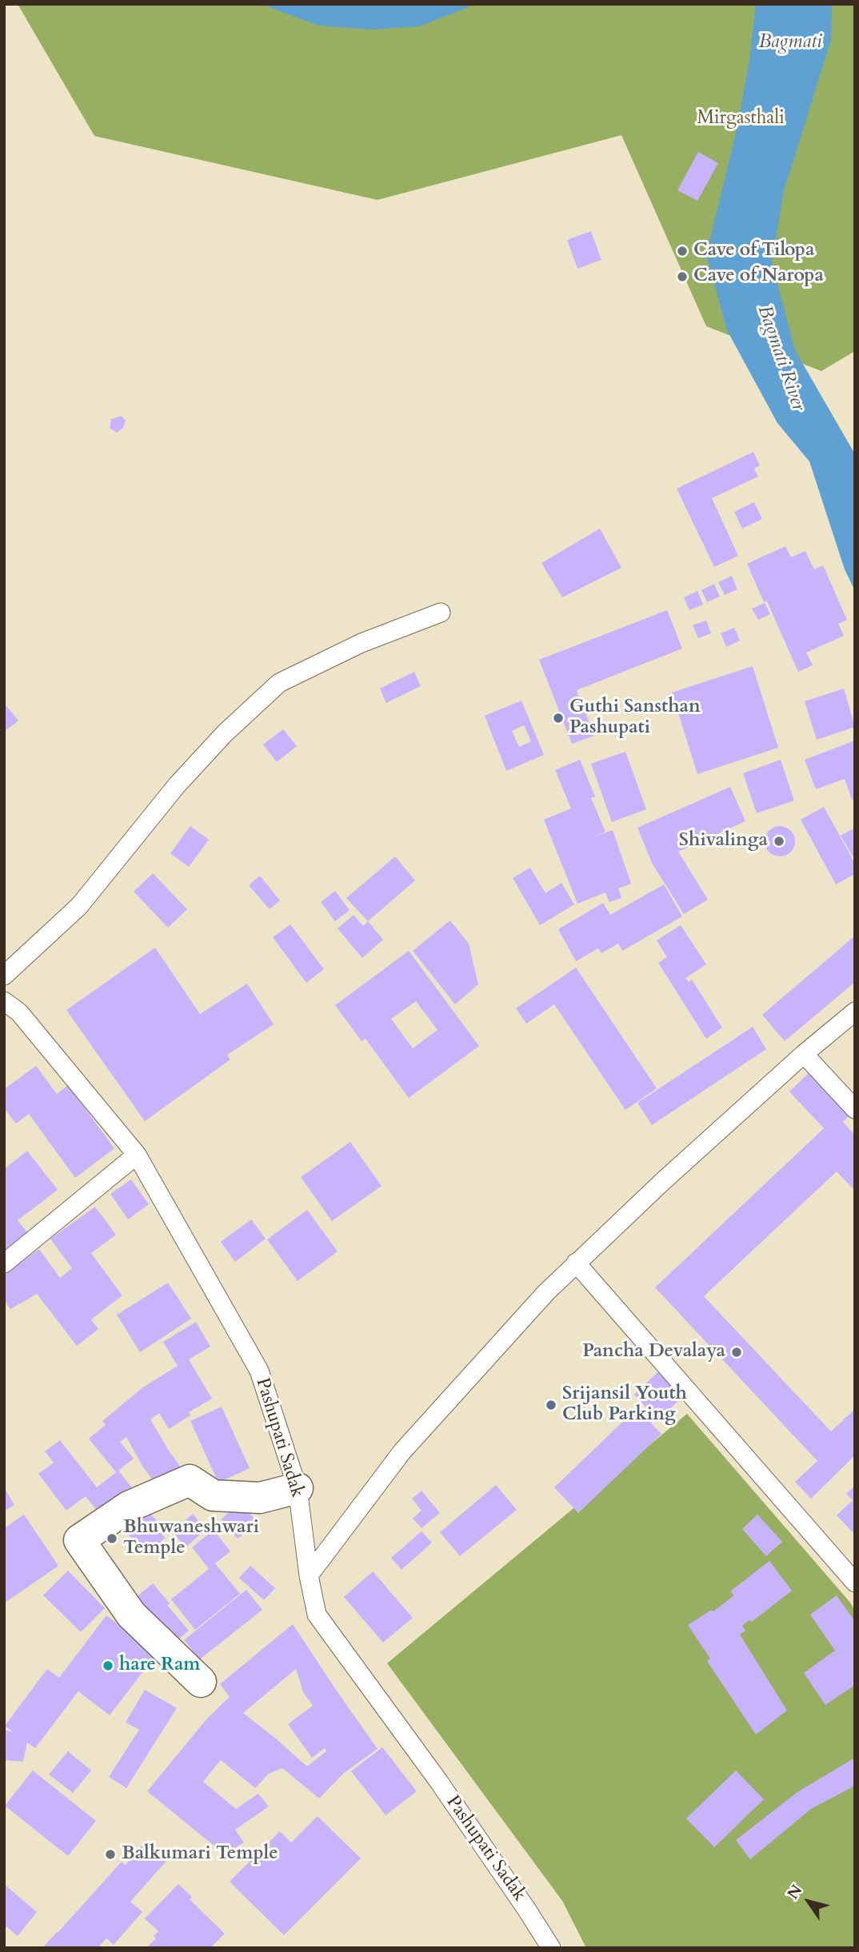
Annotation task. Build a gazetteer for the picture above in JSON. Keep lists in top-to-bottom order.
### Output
{
  "streets": {
    "lane": ["Pashupati Sadak"]
  },
  "water": ["Bagmati", "Bagmati River"],
  "parks": ["Mirgasthali"],
  "places": [
    "Cave of Tilopa",
    "Cave of Naropa",
    "Guthi Sansthan Pashupati",
    "Shivalinga",
    "Pancha Devalaya",
    "Srijansil Youth Club Parking",
    "Bhuwaneshwari Temple",
    "hare Ram",
    "Balkumari Temple"
  ],
  "north": "top left"
}
